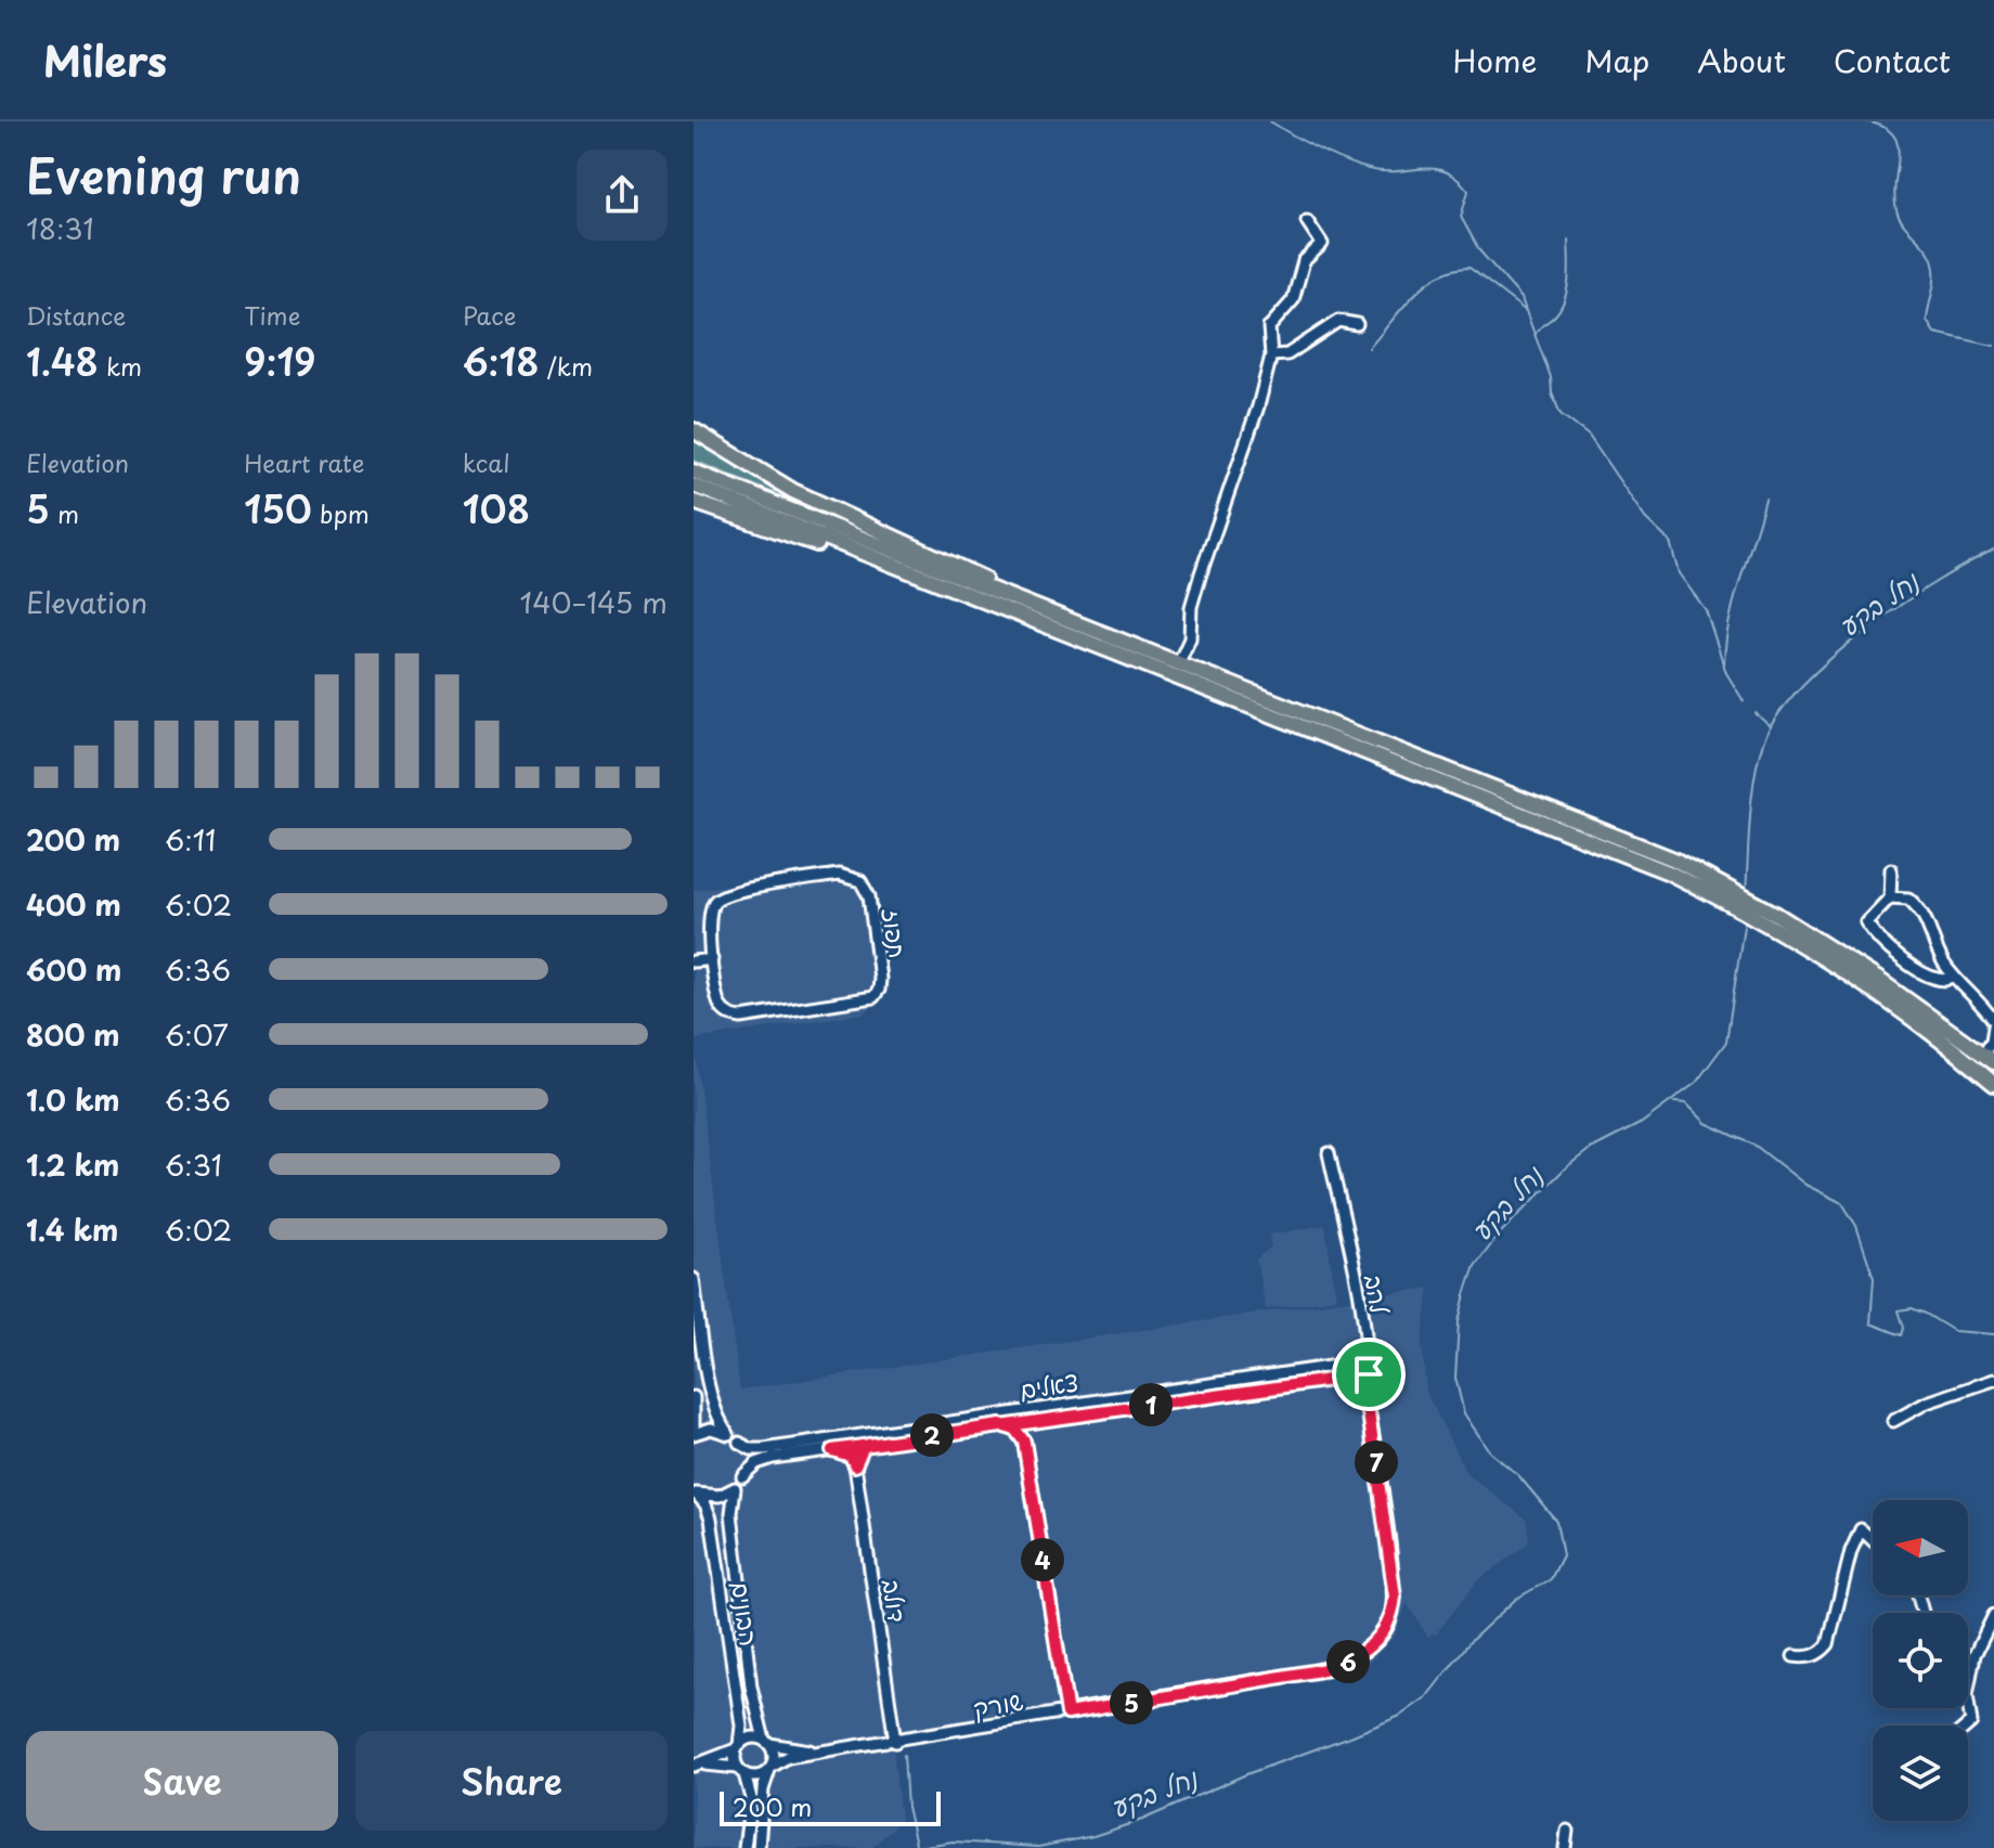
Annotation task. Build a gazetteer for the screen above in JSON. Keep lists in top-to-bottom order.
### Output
{
  "streets": {
    "street": [
      "תפוז",
      "להב",
      "צאלים",
      "דולב",
      "הבונים",
      "שורק"
    ]
  },
  "crossings": [
    ["להב", "צאלים"],
    ["להב", "שורק"],
    ["דולב", "שורק"],
    ["הבונים", "שורק"]
  ],
  "water": ["נחל בקע"],
  "scale_bar": "200 m",
  "north": "left",
  "page": {
    "header": "Milers",
    "nav": [
      "Home",
      "Map",
      "About",
      "Contact"
    ],
    "heading": ["Evening run", "18:31"],
    "stats": [
      ["Distance", "1.48 km"],
      ["Time", "9:19"],
      ["Pace", "6:18 /km"],
      ["Elevation", "5 m"],
      ["Heart rate", "150 bpm"],
      ["kcal", "108"]
    ],
    "chart": ["Elevation", "140–145 m"],
    "list": [
      {
        "name": "200 m",
        "note": "6:11"
      },
      {
        "name": "400 m",
        "note": "6:02"
      },
      {
        "name": "600 m",
        "note": "6:36"
      },
      {
        "name": "800 m",
        "note": "6:07"
      },
      {
        "name": "1.0 km",
        "note": "6:36"
      },
      {
        "name": "1.2 km",
        "note": "6:31"
      },
      {
        "name": "1.4 km",
        "note": "6:02"
      }
    ],
    "pins": [
      "1",
      "2",
      "7",
      "4",
      "6",
      "5"
    ],
    "buttons": ["Save", "Share"],
    "scale": "200 m"
  }
}
